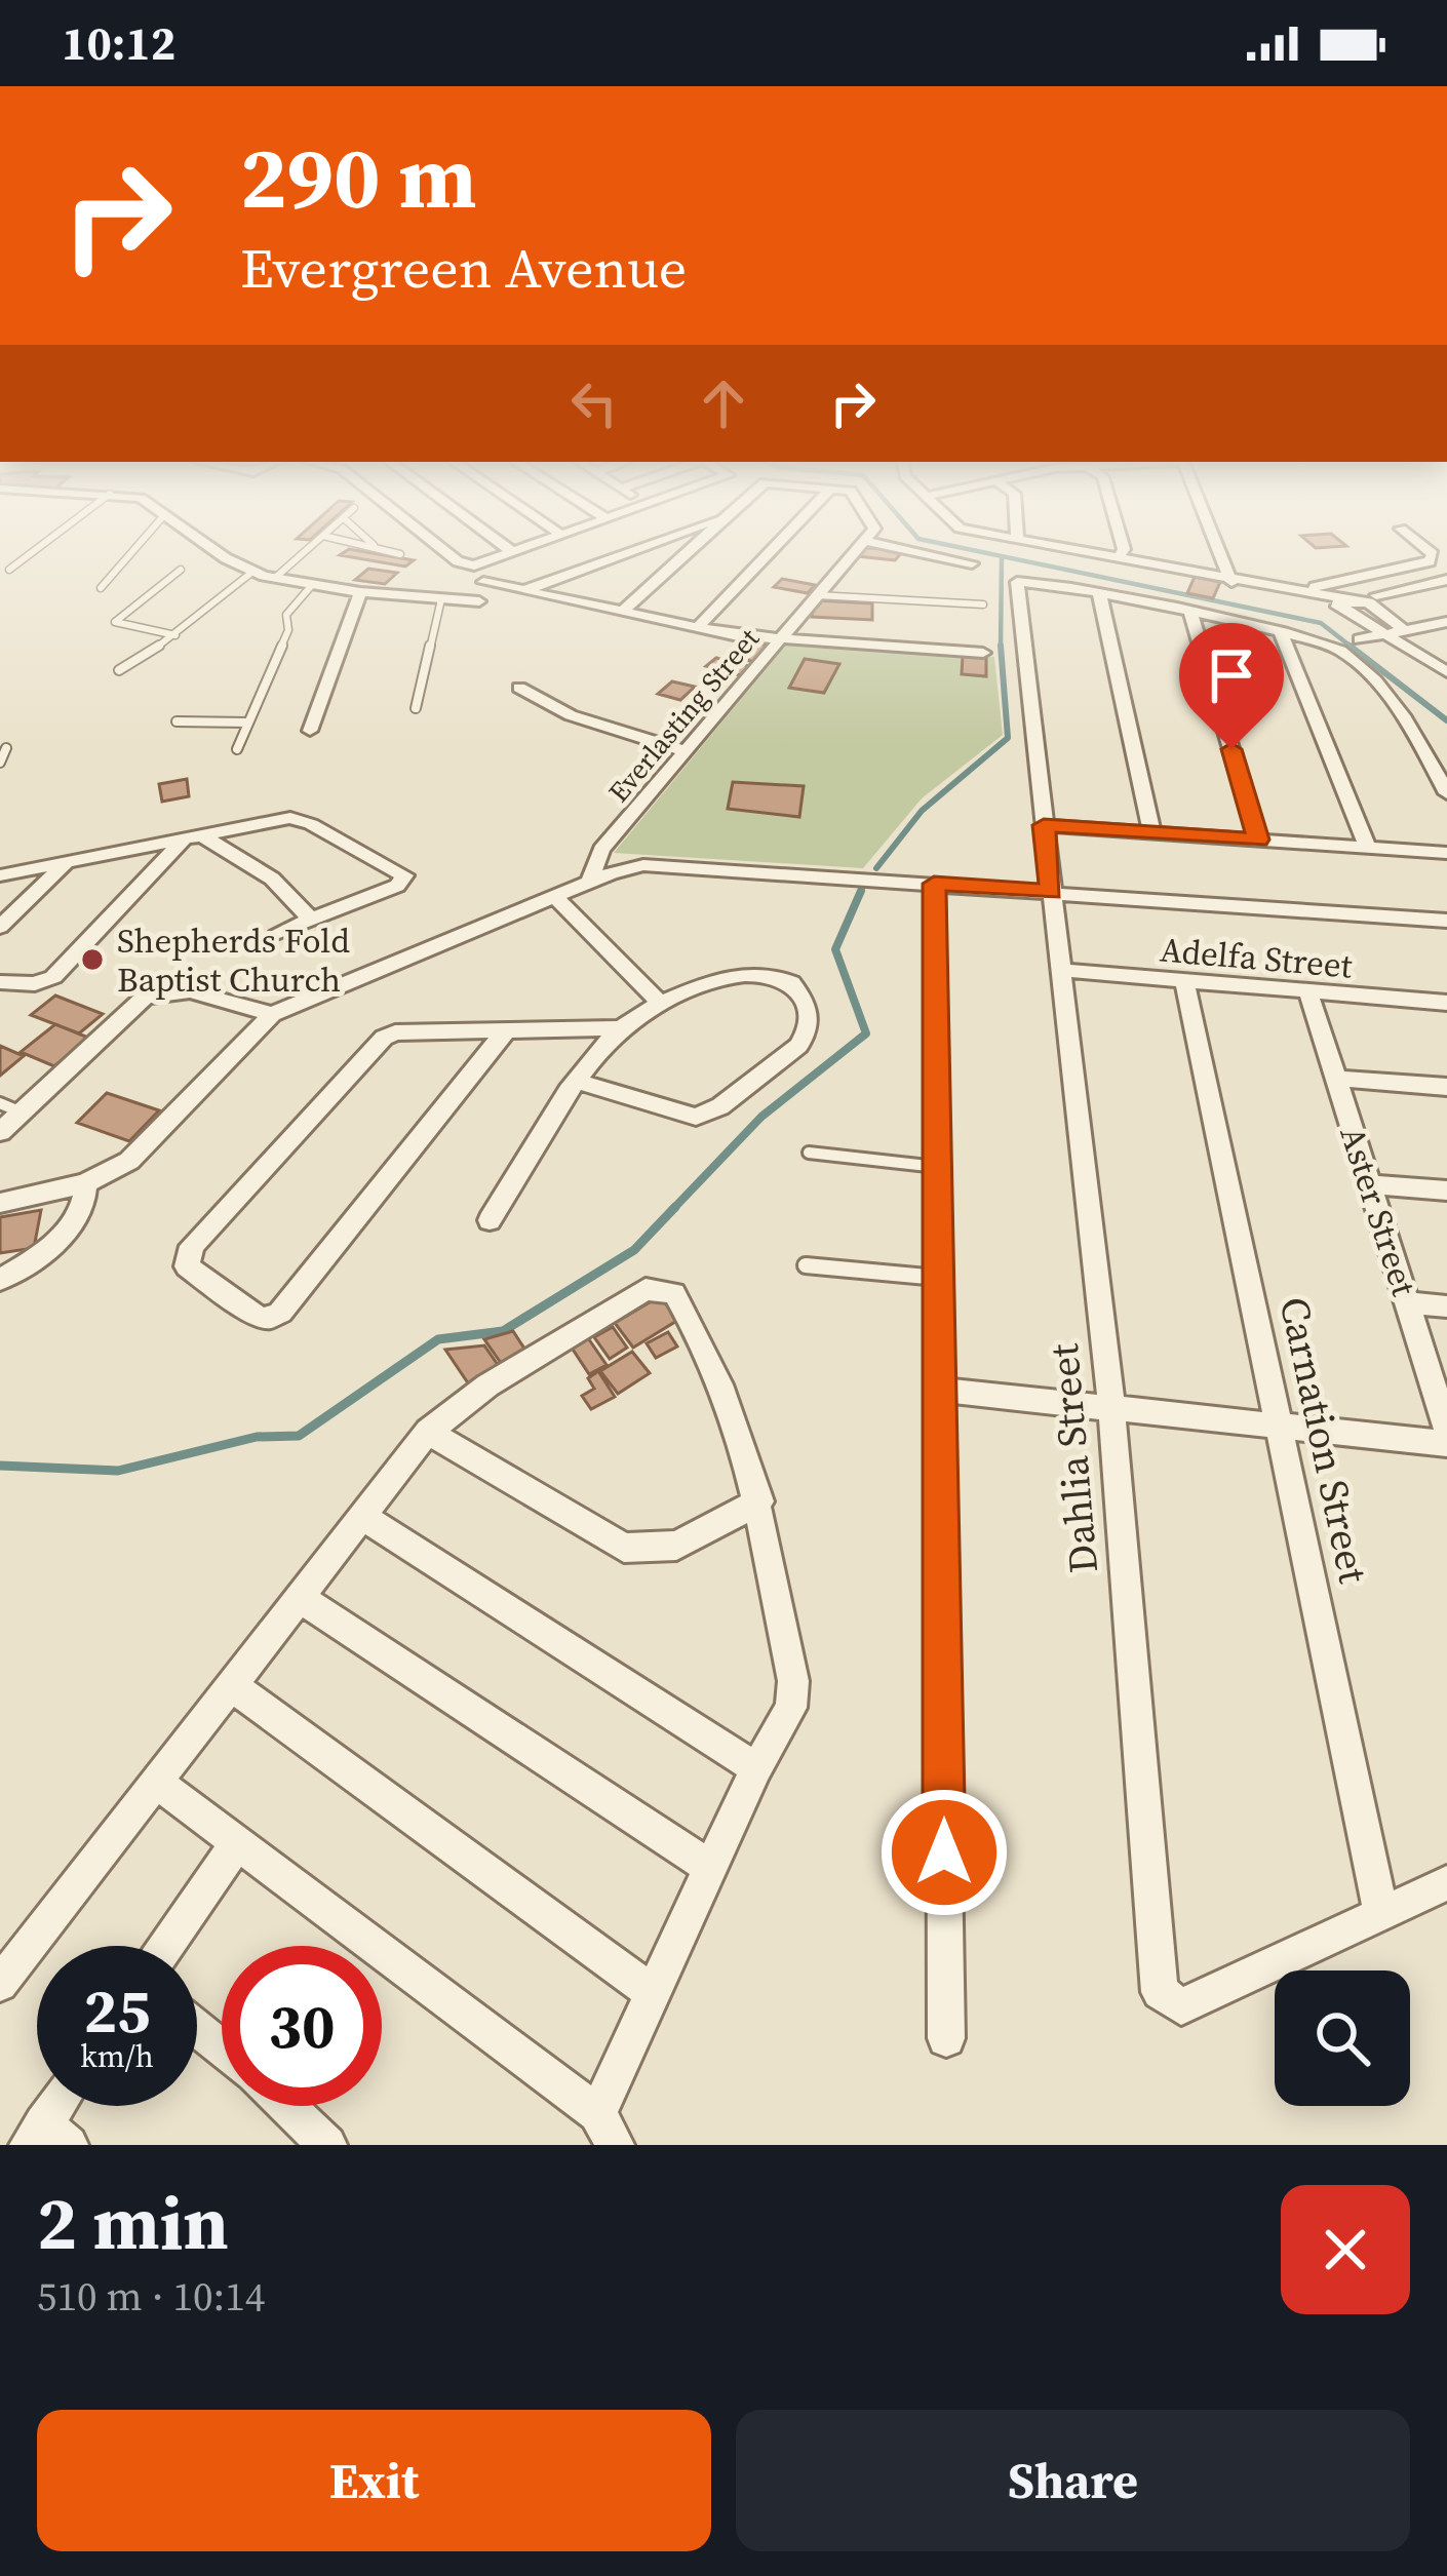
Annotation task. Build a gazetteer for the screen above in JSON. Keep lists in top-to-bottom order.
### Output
{
  "streets": {
    "street": [
      "Everlasting Street",
      "Adelfa Street",
      "Aster Street",
      "Carnation Street",
      "Dahlia Street"
    ]
  },
  "crossings": [
    ["Adelfa Street", "Aster Street"],
    ["Adelfa Street", "Carnation Street"],
    ["Adelfa Street", "Dahlia Street"],
    ["Carnation Street", "Dahlia Street"]
  ],
  "places": ["Shepherds Fold Baptist Church"],
  "page": {
    "status": "10:12",
    "turn": ["290 m", "Evergreen Avenue"],
    "speed": "25 km/h",
    "limit": "30",
    "heading": ["2 min", "510 m · 10:14"],
    "buttons": ["Exit", "Share"]
  }
}
